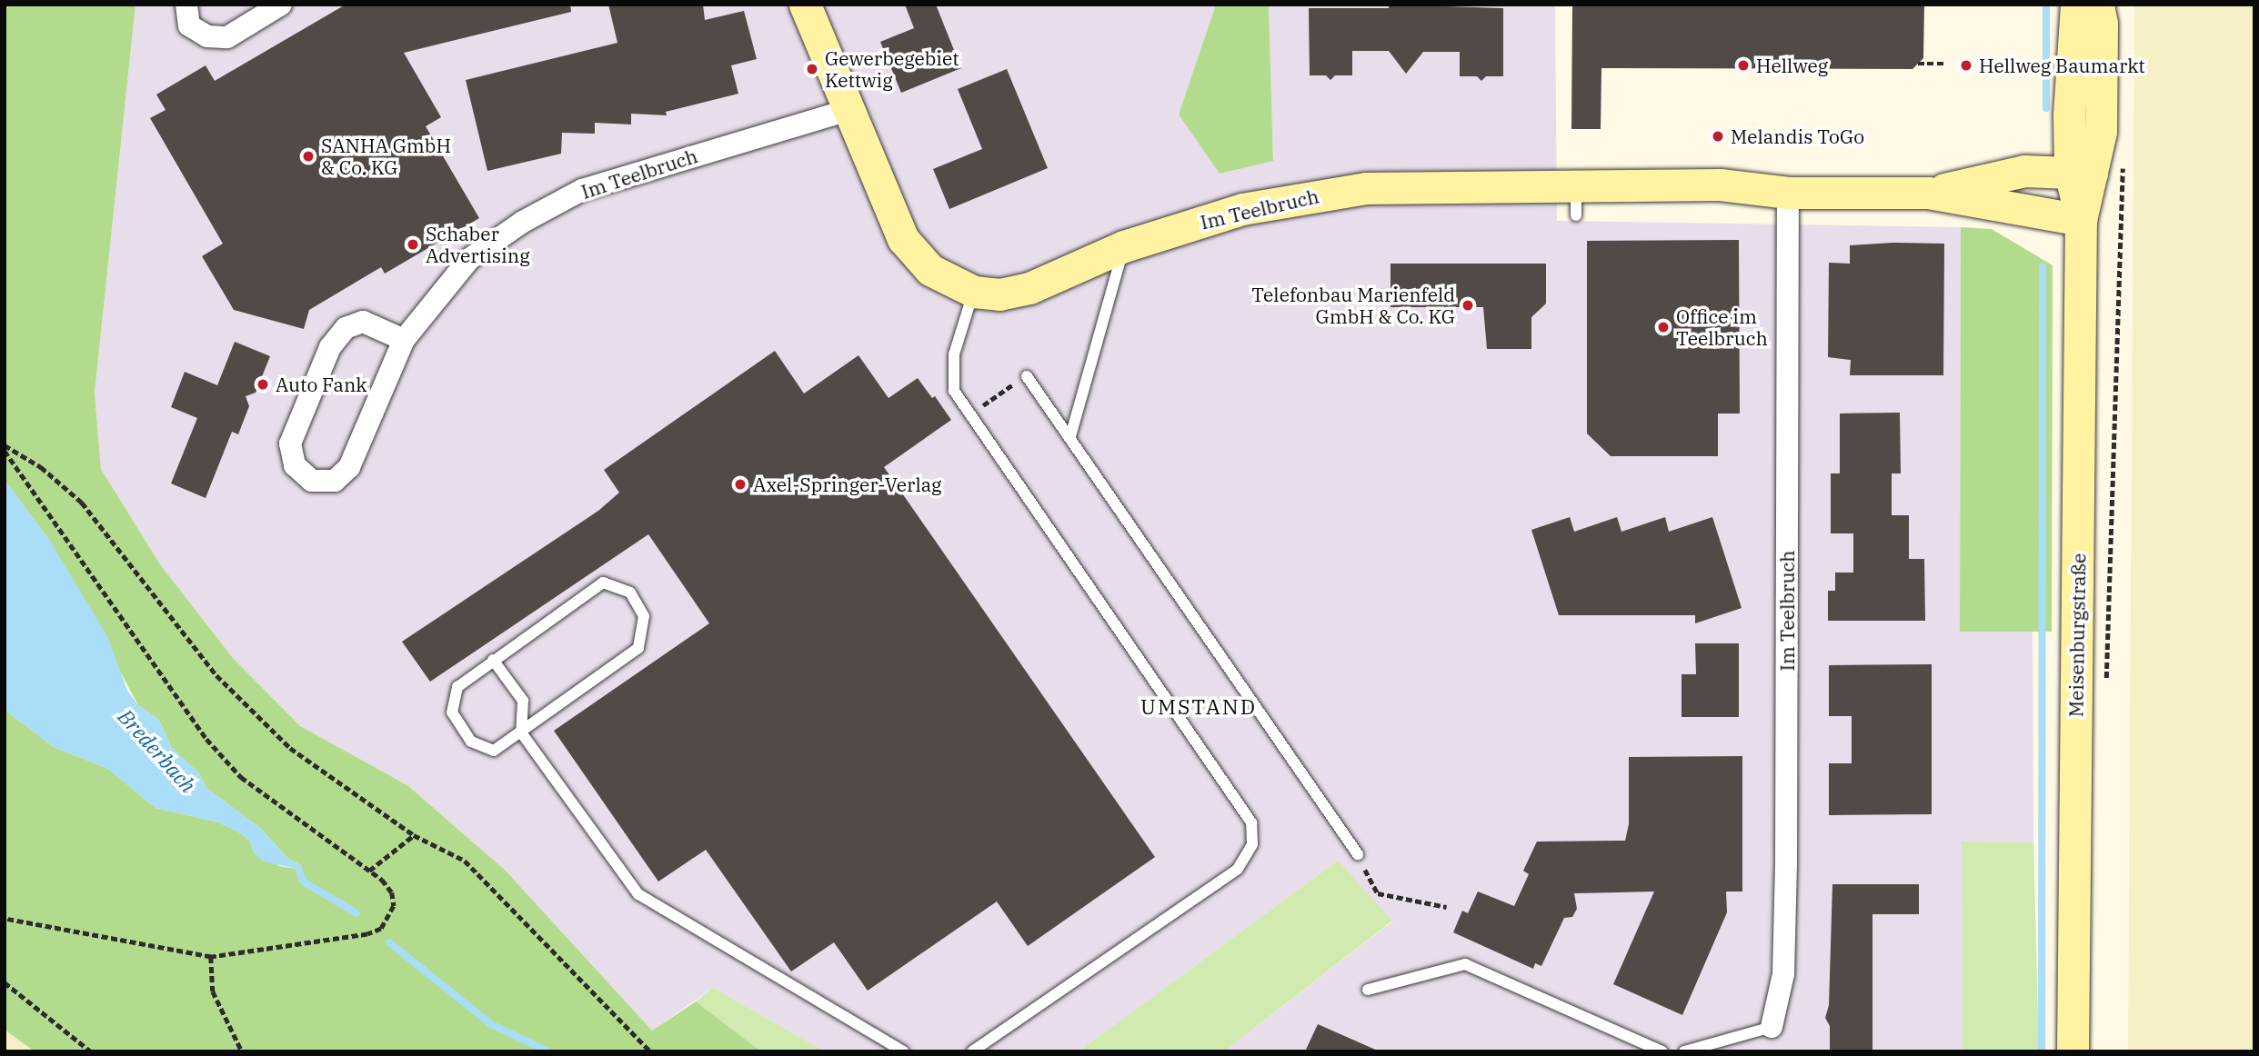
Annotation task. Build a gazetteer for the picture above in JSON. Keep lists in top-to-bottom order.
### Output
{
  "streets": {
    "street": ["Im Teelbruch", "Meisenburgstraße"]
  },
  "crossings": [
    ["Im Teelbruch", "Meisenburgstraße"]
  ],
  "districts": ["UMSTAND"],
  "water": ["Brederbach"],
  "places": [
    "Hellweg",
    "Hellweg Baumarkt",
    "Gewerbegebiet Kettwig",
    "Melandis ToGo",
    "SANHA GmbH & Co. KG",
    "Schaber Advertising",
    "Telefonbau Marienfeld GmbH & Co. KG",
    "Office im Teelbruch",
    "Auto Fank",
    "Axel-Springer-Verlag"
  ]
}
